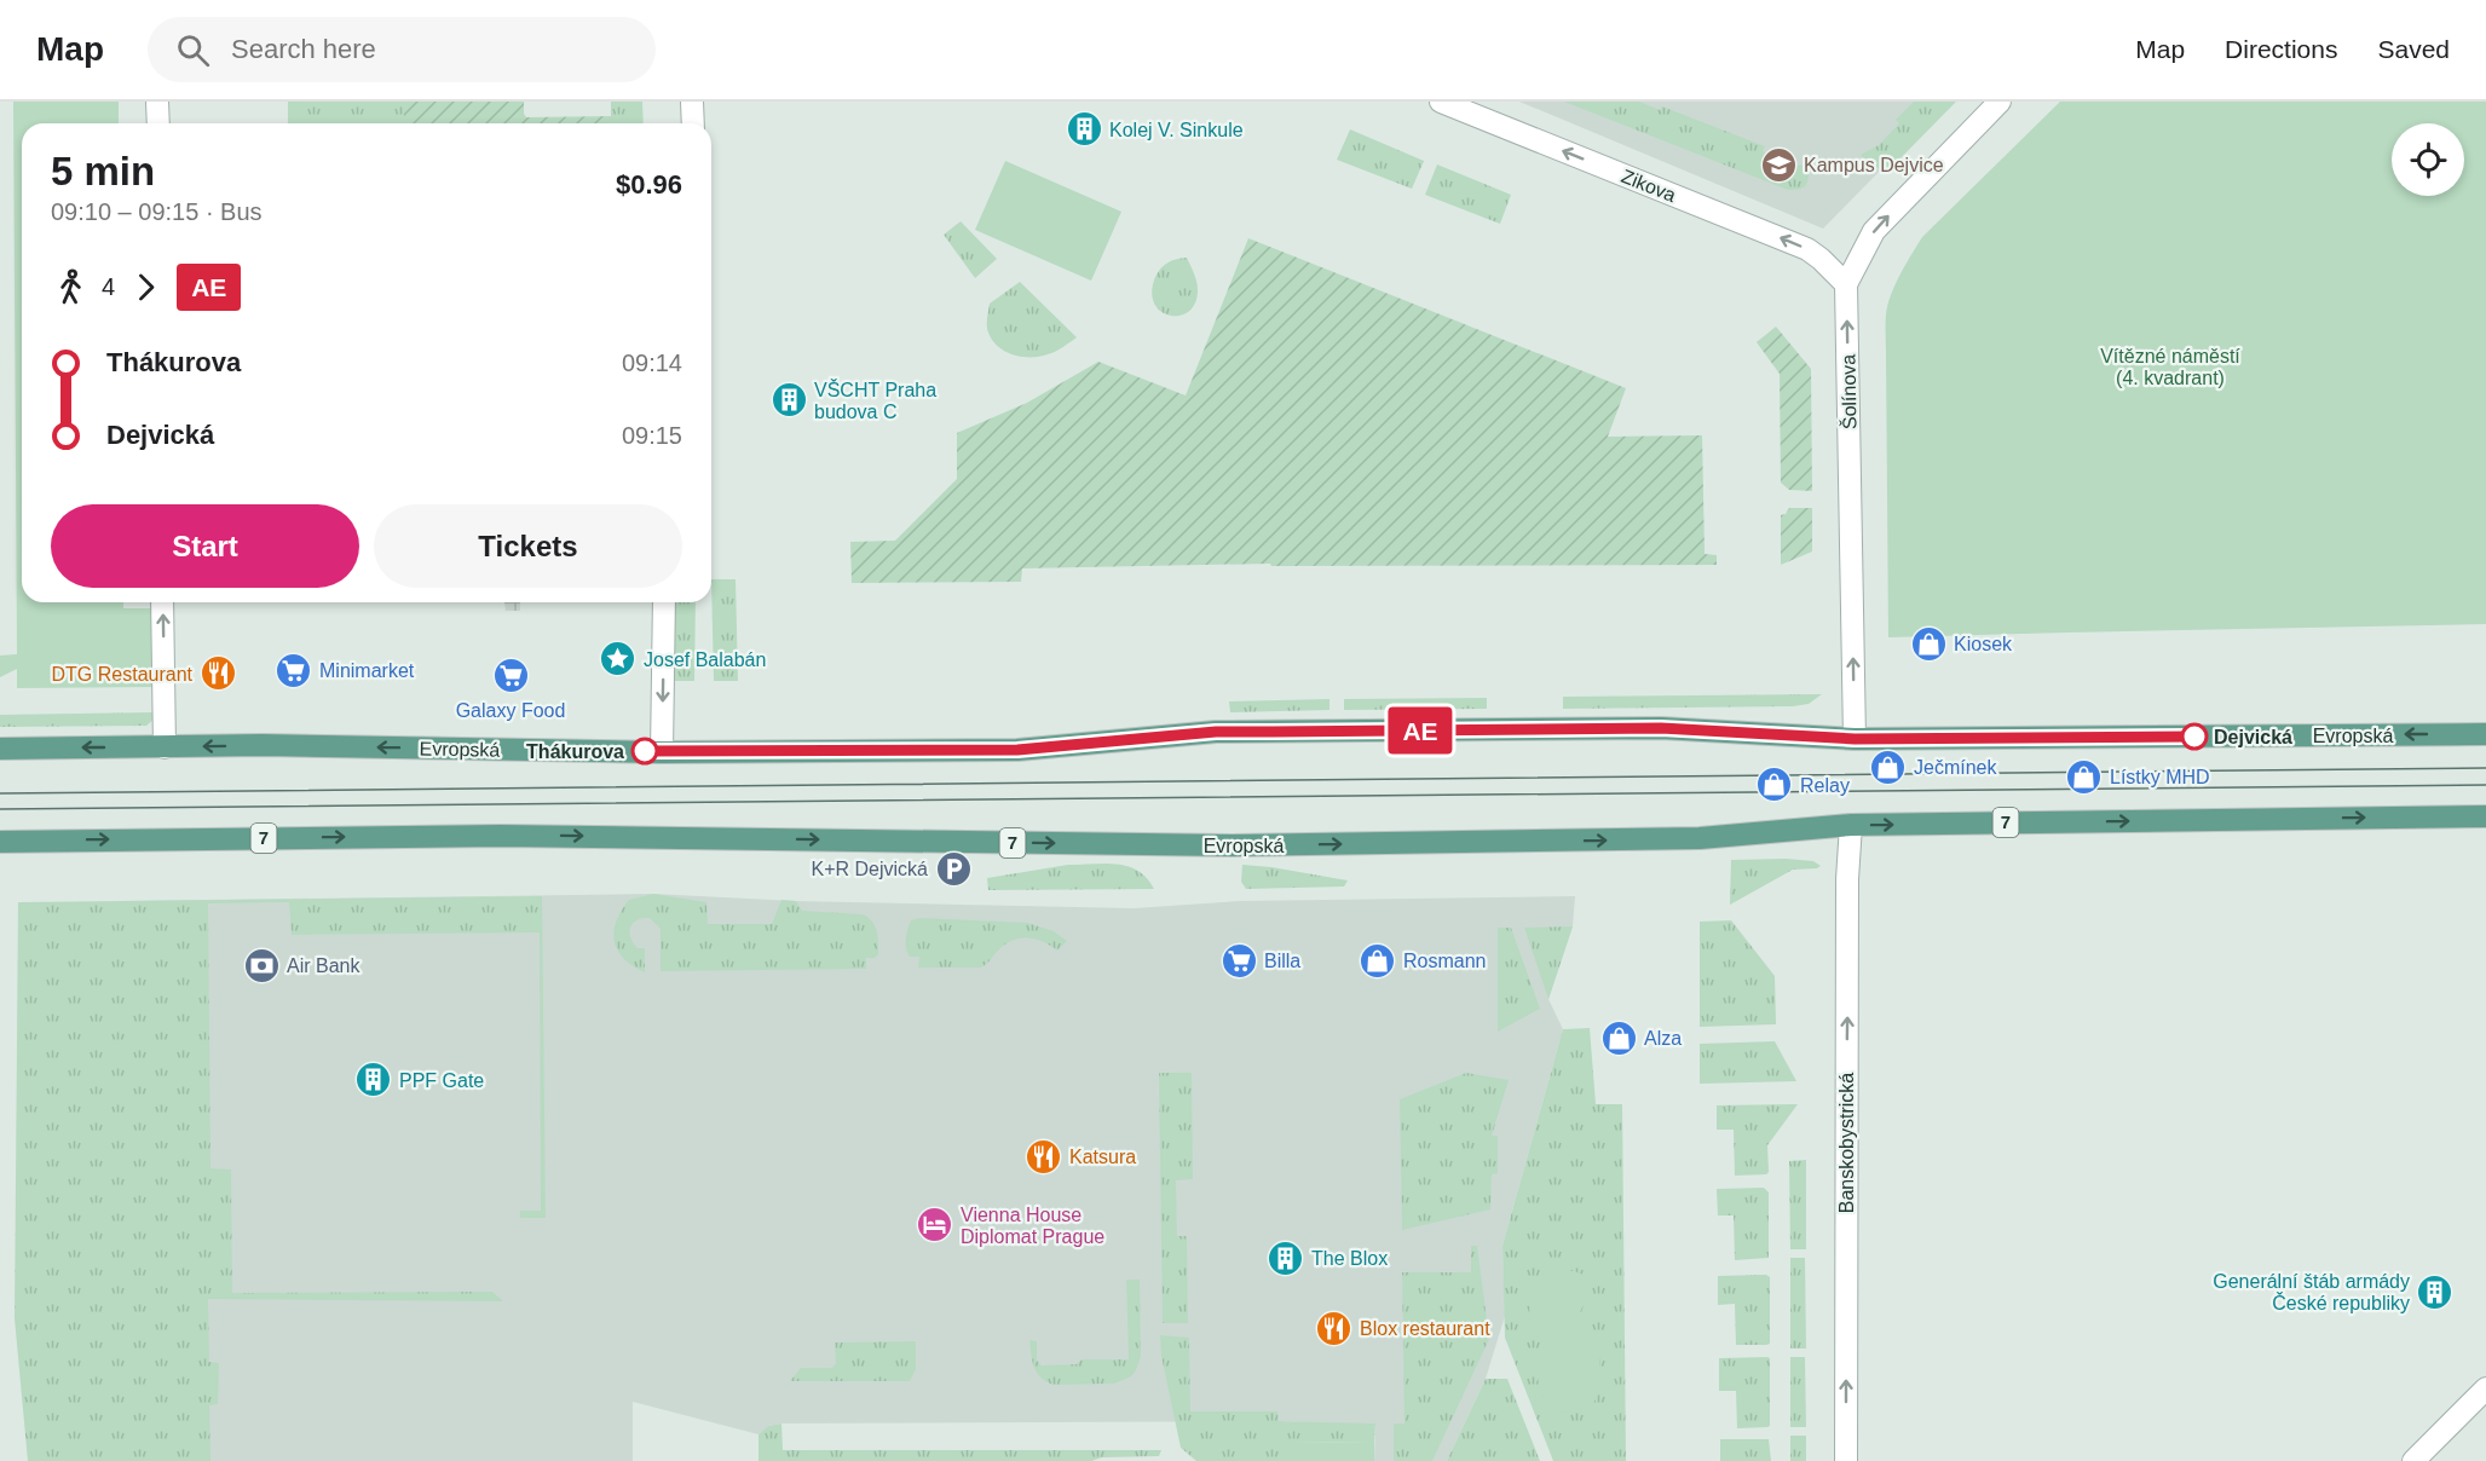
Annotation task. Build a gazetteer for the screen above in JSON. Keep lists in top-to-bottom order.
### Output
{
  "streets": {
    "main road": ["Evropská", "7"],
    "street": ["Zikova", "Šolínova", "Banskobystrická"]
  },
  "crossings": [
    ["Zikova", "Šolínova"],
    ["Šolínova", "Evropská"],
    ["Evropská", "Banskobystrická"]
  ],
  "one_way": ["Zikova", "Šolínova", "Banskobystrická"],
  "parks": ["Vítězné náměstí (4. kvadrant)"],
  "places": {
    "building": [
      "Kolej V. Sinkule",
      "VŠCHT Praha budova C",
      "PPF Gate",
      "The Blox",
      "Generální štáb armády České republiky"
    ],
    "school or university": ["Kampus Dejvice"],
    "shop": [
      "Kiosek",
      "Ječmínek",
      "Lístky MHD",
      "Relay",
      "Rosmann",
      "Alza"
    ],
    "place": ["Josef Balabán"],
    "supermarket": ["Minimarket", "Galaxy Food", "Billa"],
    "restaurant": ["DTG Restaurant", "Katsura", "Blox restaurant"],
    "other": ["Dejvická", "Thákurova"],
    "parking": ["K+R Dejvická"],
    "bank": ["Air Bank"],
    "hotel": ["Vienna House Diplomat Prague"]
  },
  "lines": ["bus line AE"],
  "page": {
    "header": "Map",
    "search": "Search here",
    "nav": ["Map", "Directions", "Saved"],
    "on_map": "AE",
    "heading": ["5 min", "09:10 – 09:15 · Bus", "$0.96"],
    "legs": ["4", "AE"],
    "list": [
      {
        "name": "Thákurova",
        "value": "09:14"
      },
      {
        "name": "Dejvická",
        "value": "09:15"
      }
    ],
    "buttons": ["Start", "Tickets"]
  }
}
